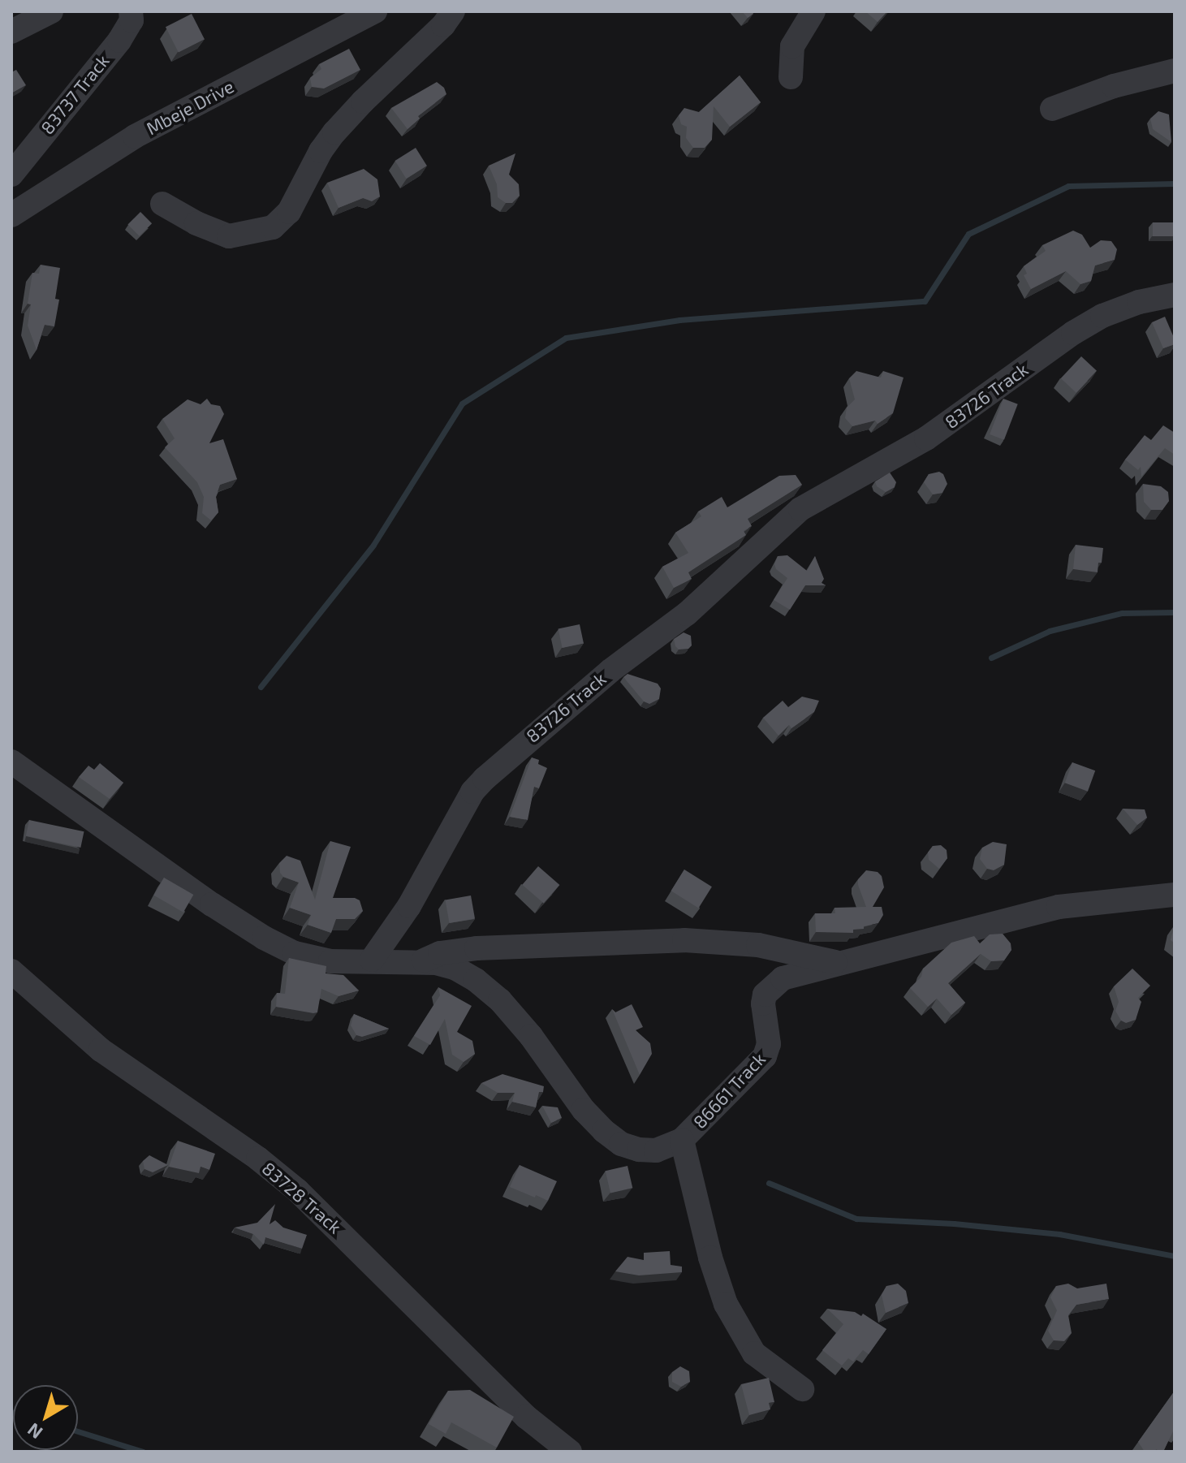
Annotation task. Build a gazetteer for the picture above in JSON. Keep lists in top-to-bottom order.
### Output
{
  "streets": {
    "street": [
      "83737 Track",
      "Mbeje Drive",
      "83726 Track",
      "86661 Track",
      "83728 Track"
    ]
  },
  "crossings": [
    ["83726 Track", "86661 Track"]
  ],
  "north": "bottom left"
}
